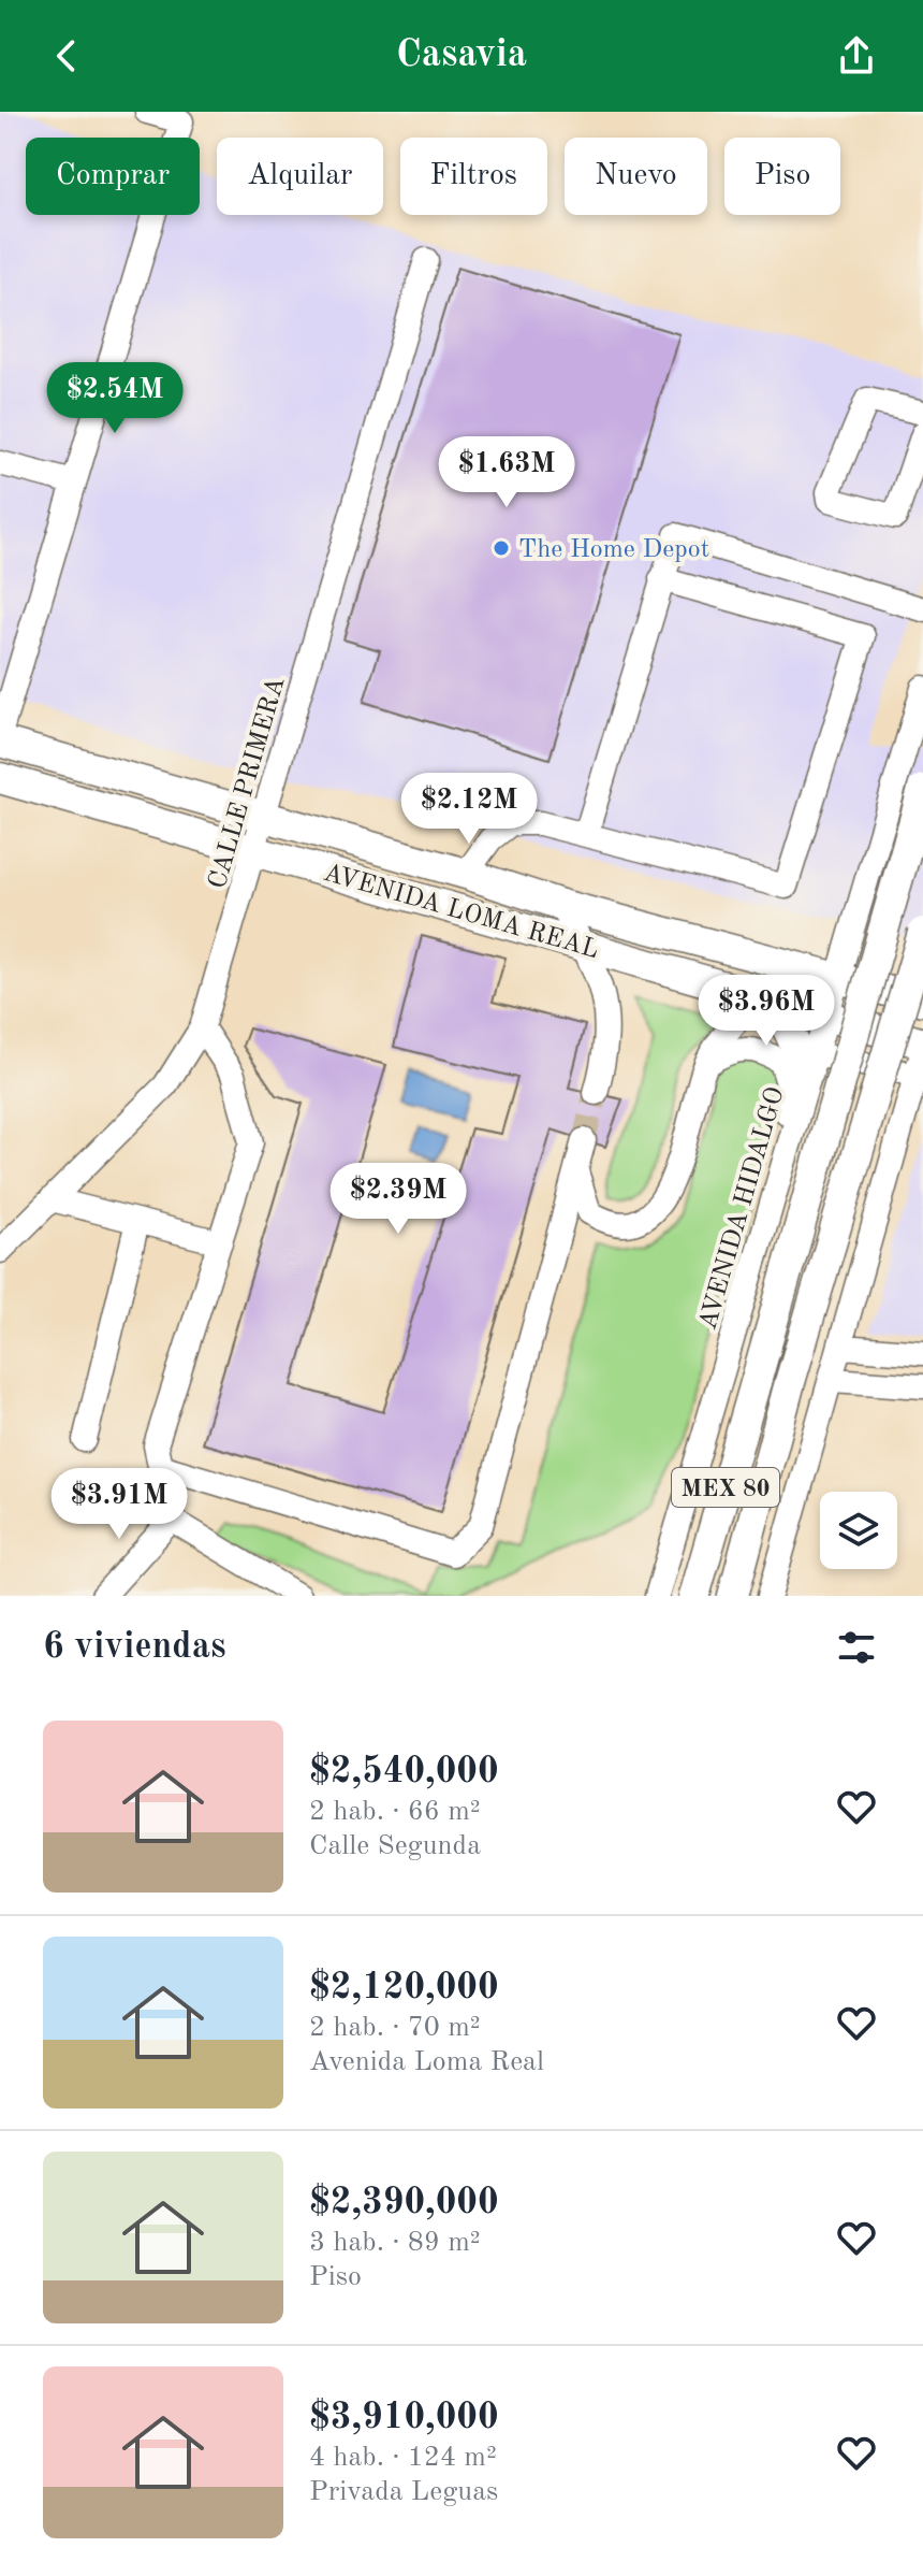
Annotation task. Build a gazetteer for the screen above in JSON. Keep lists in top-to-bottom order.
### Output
{
  "streets": {
    "main road": ["AVENIDA LOMA REAL", "MEX 80"],
    "street": ["CALLE PRIMERA", "AVENIDA HIDALGO"]
  },
  "crossings": [
    ["CALLE PRIMERA", "AVENIDA LOMA REAL"],
    ["AVENIDA LOMA REAL", "AVENIDA HIDALGO"]
  ],
  "places": ["The Home Depot"],
  "page": {
    "header": "Casavia",
    "chip": [
      "Comprar",
      "Alquilar",
      "Filtros",
      "Nuevo",
      "Piso"
    ],
    "price": [
      "$2.54M",
      "$1.63M",
      "$2.12M",
      "$3.96M",
      "$2.39M",
      "$3.91M"
    ],
    "heading": "6 viviendas",
    "list": [
      {
        "name": "$2,540,000",
        "note": "2 hab. · 66 m² · Calle Segunda"
      },
      {
        "name": "$2,120,000",
        "note": "2 hab. · 70 m² · Avenida Loma Real"
      },
      {
        "name": "$2,390,000",
        "note": "3 hab. · 89 m² · Piso"
      },
      {
        "name": "$3,910,000",
        "note": "4 hab. · 124 m² · Privada Leguas"
      }
    ]
  }
}
